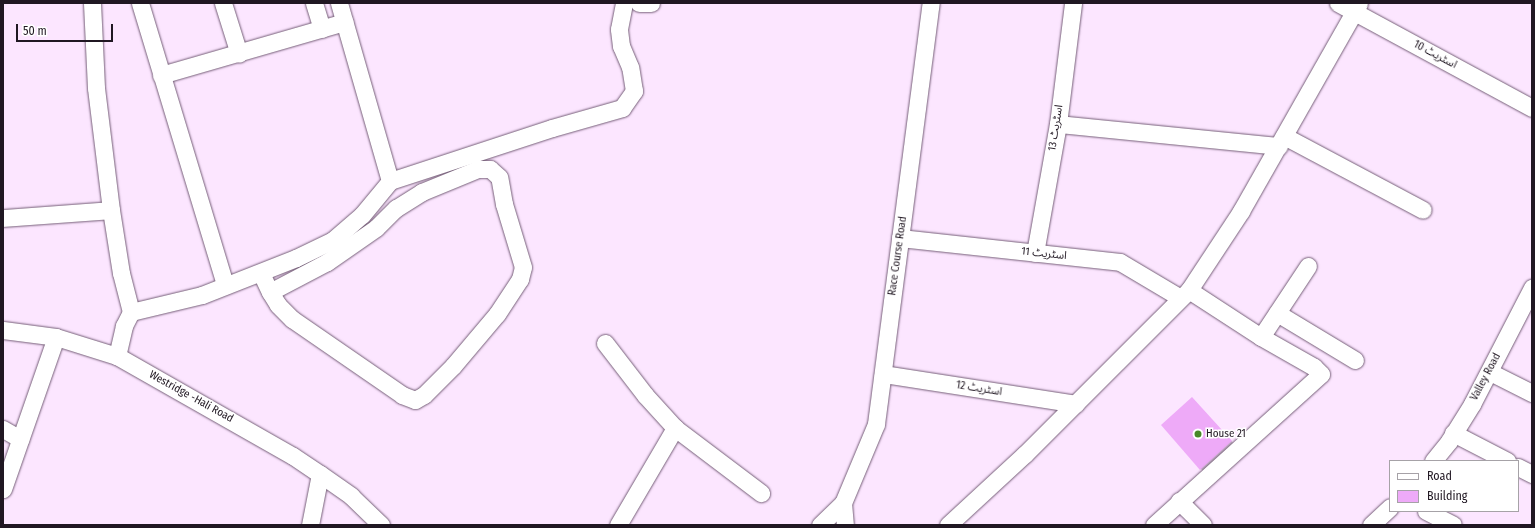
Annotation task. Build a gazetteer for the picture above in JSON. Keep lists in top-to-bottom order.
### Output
{
  "streets": {
    "street": [
      "اسٹریٹ 10",
      "اسٹریٹ 13",
      "اسٹریٹ 11",
      "Race Course Road",
      "Valley Road",
      "اسٹریٹ 12",
      "Westridge -Hali Road"
    ]
  },
  "crossings": [
    ["اسٹریٹ 13", "اسٹریٹ 11"],
    ["اسٹریٹ 11", "Race Course Road"],
    ["Race Course Road", "اسٹریٹ 12"]
  ],
  "places": ["House 21"],
  "legend": ["Road", "Building"],
  "scale_bar": "50 m"
}
